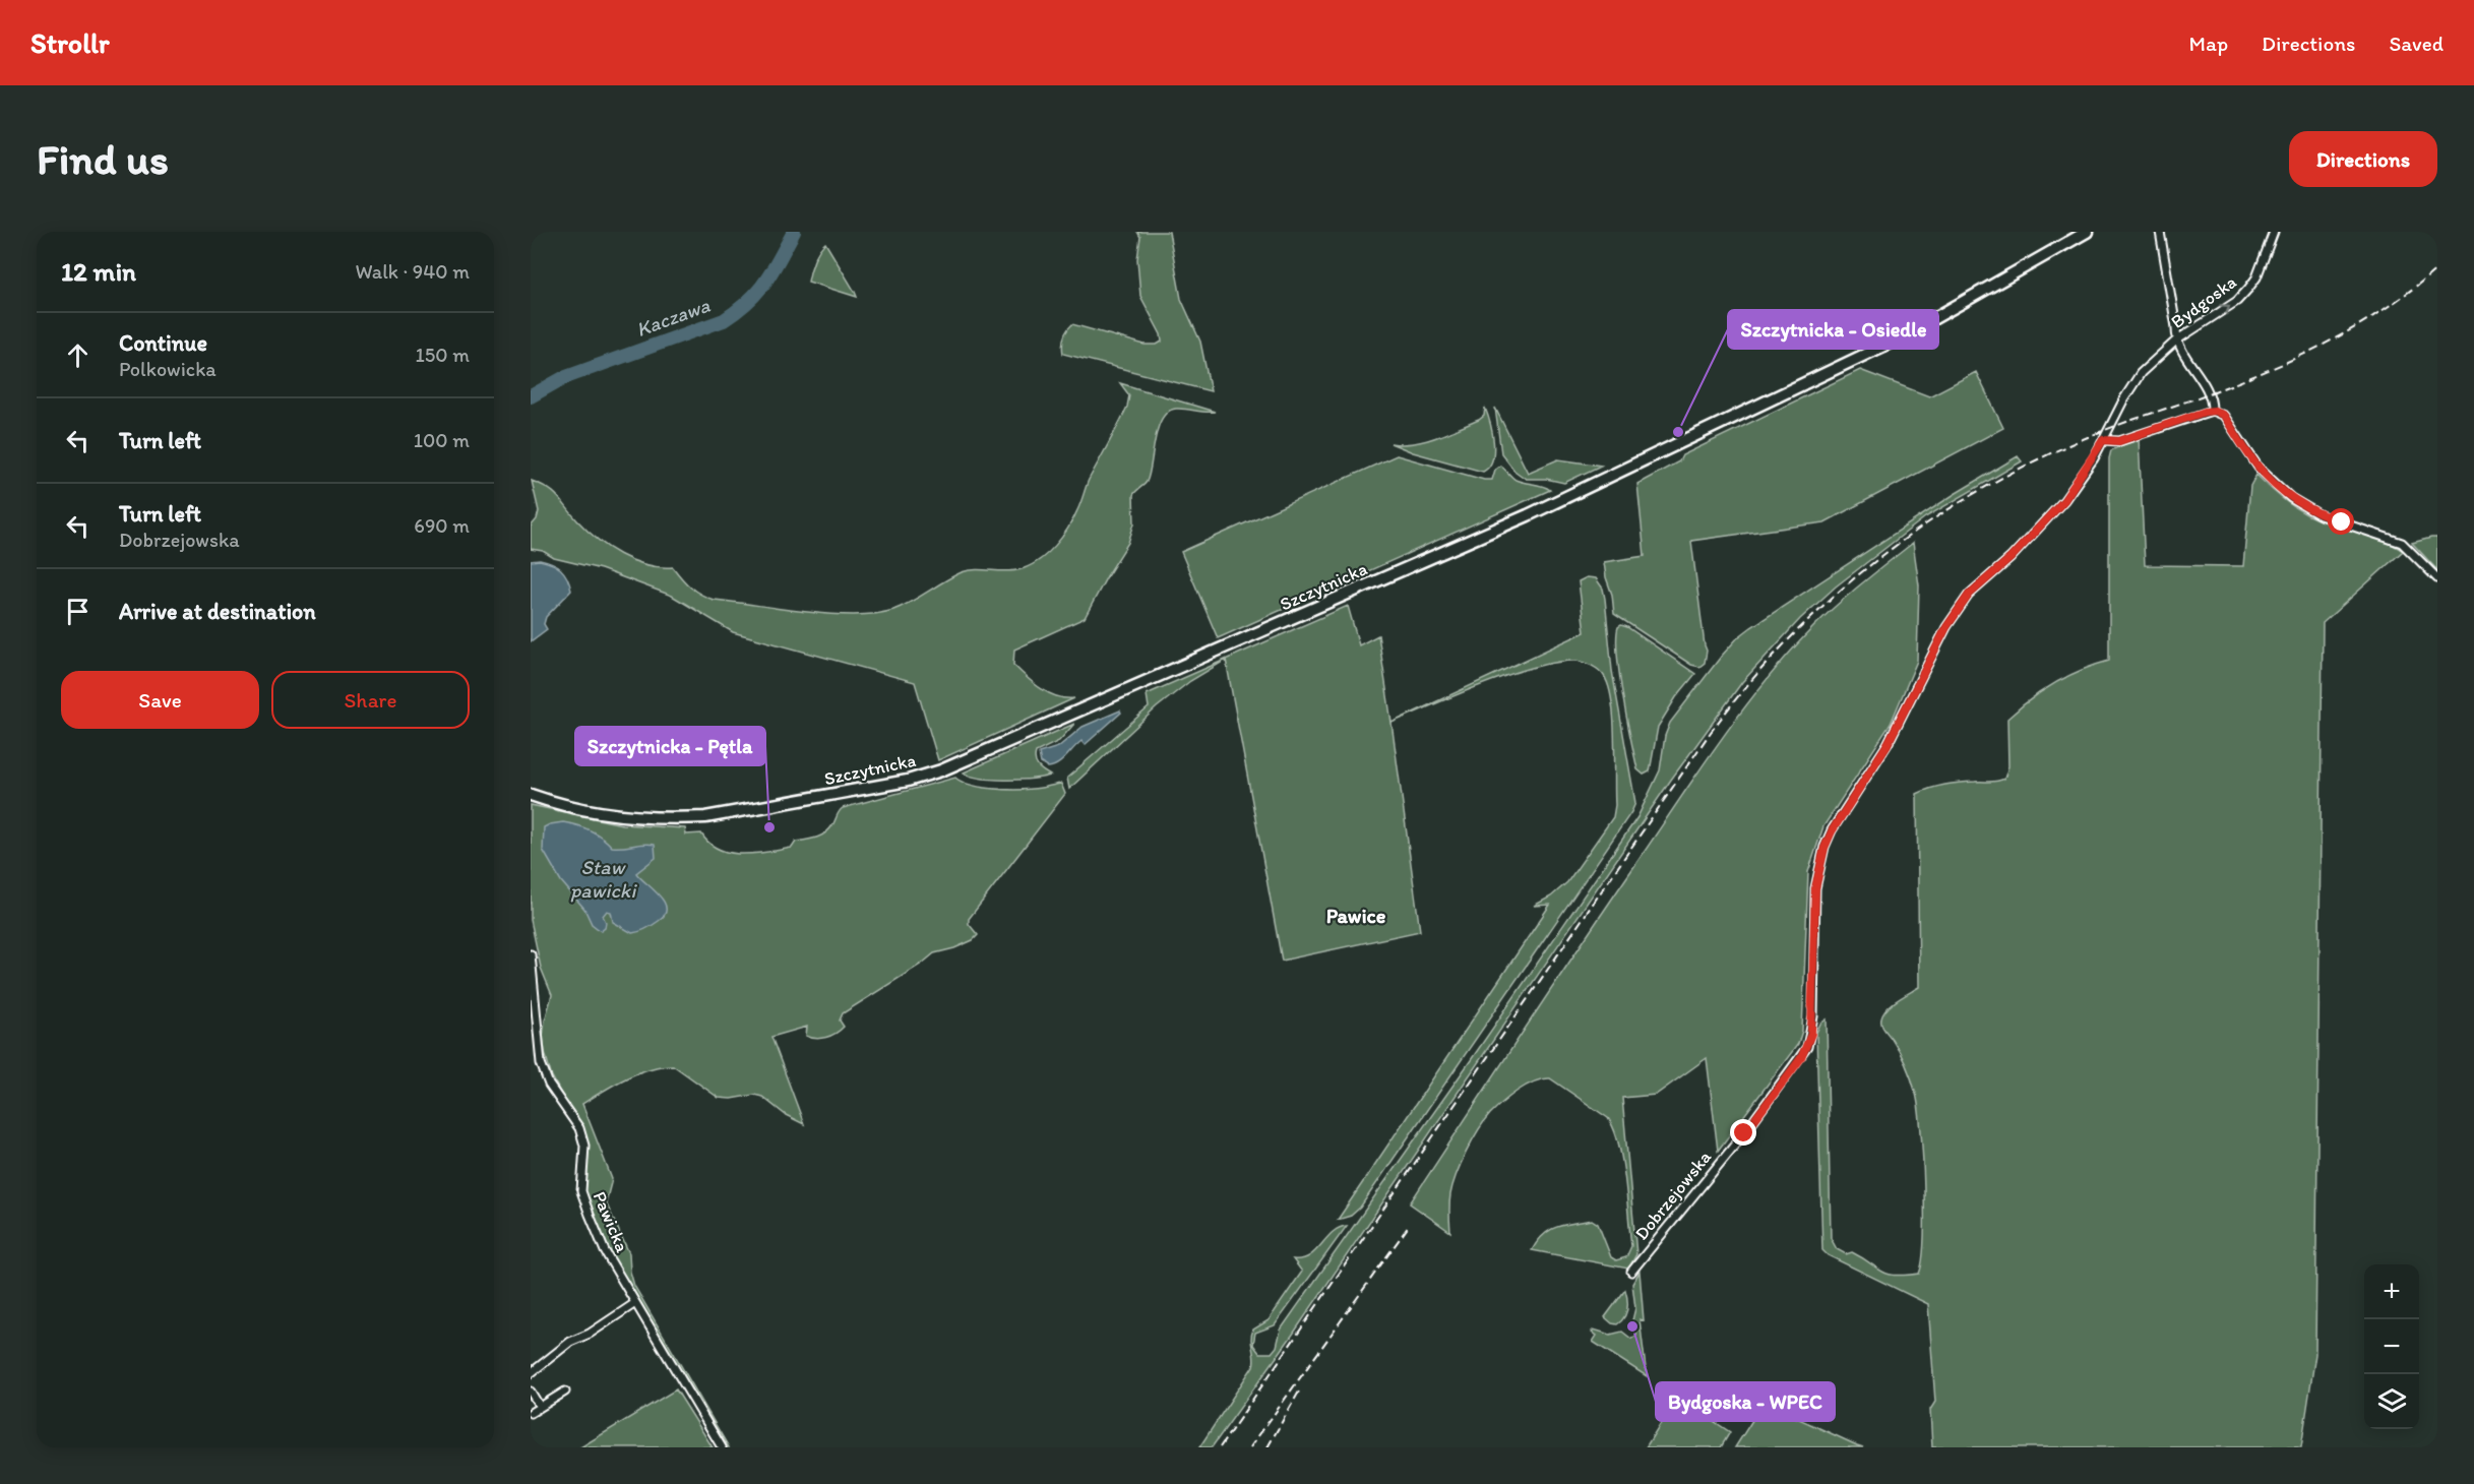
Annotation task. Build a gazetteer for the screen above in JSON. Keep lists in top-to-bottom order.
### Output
{
  "streets": {
    "street": [
      "Bydgoska",
      "Szczytnicka",
      "Dobrzejowska",
      "Pawicka"
    ]
  },
  "crossings": [
    ["Bydgoska", "Dobrzejowska"]
  ],
  "one_way": ["Bydgoska"],
  "districts": ["Pawice"],
  "water": ["Kaczawa", "Staw pawicki"],
  "places": ["Szczytnicka - Osiedle", "Szczytnicka - Pętla", "Bydgoska - WPEC"],
  "page": {
    "header": "Strollr",
    "nav": ["Map", "Directions", "Saved"],
    "buttons": [
      "Directions",
      ["Save", "Share"]
    ],
    "title": "Find us",
    "heading": ["12 min", "Walk · 940 m"],
    "list": [
      ["Continue", "Polkowicka", "150 m"],
      ["Turn left", "100 m"],
      ["Turn left", "Dobrzejowska", "690 m"],
      "Arrive at destination"
    ],
    "map_buttons": ["+", "−"]
  }
}
